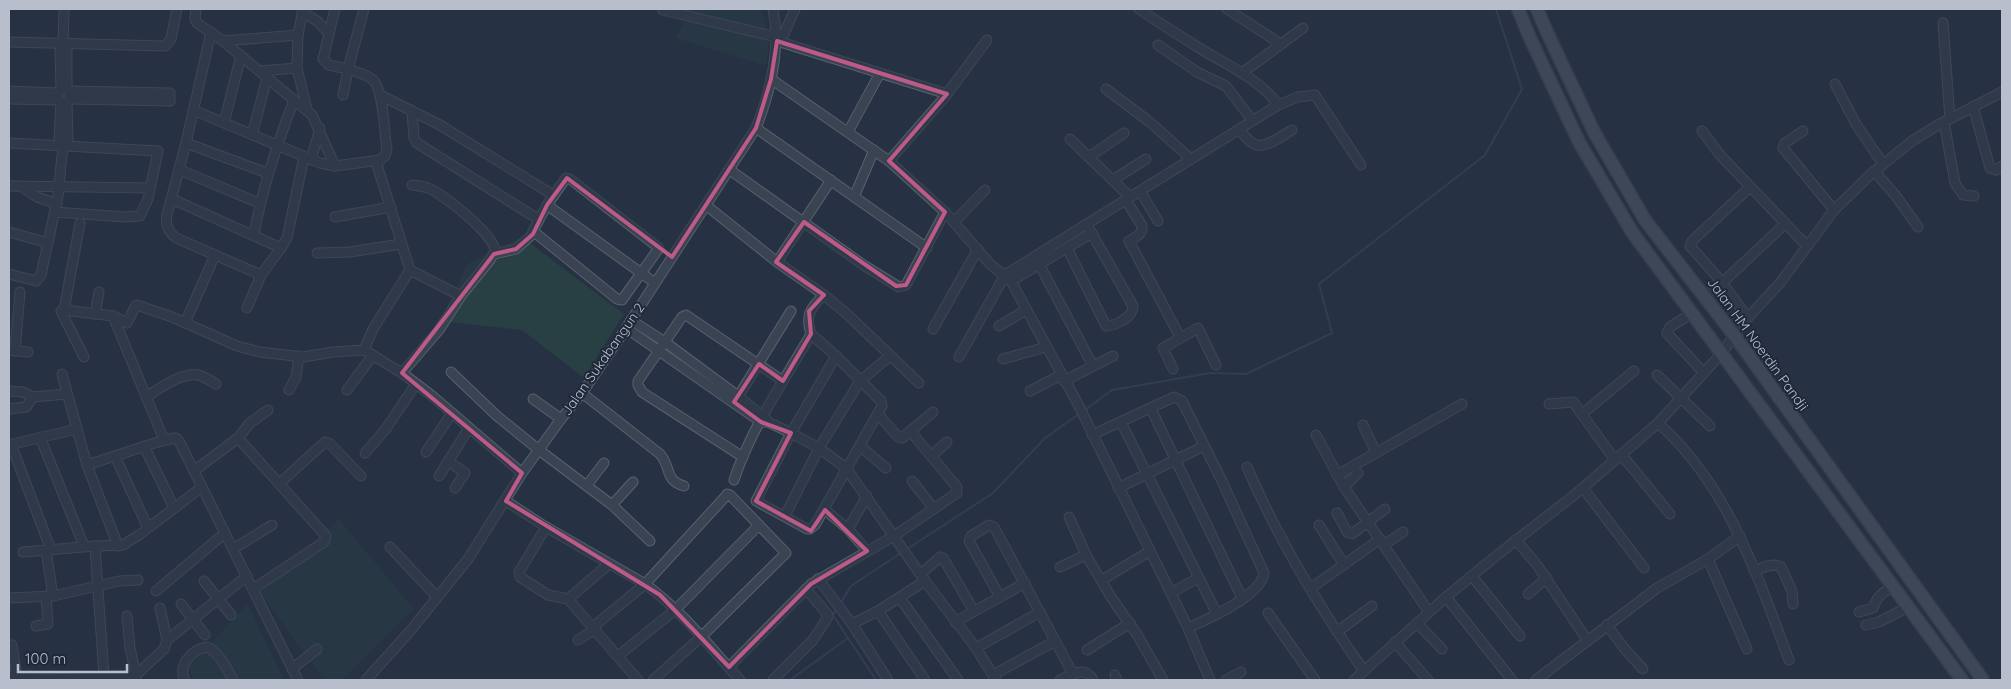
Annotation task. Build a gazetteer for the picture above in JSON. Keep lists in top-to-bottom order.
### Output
{
  "streets": {
    "main road": ["Jalan HM Noerdin Pandji"],
    "street": ["Jalan Sukabangun 2"]
  },
  "scale_bar": "100 m"
}
